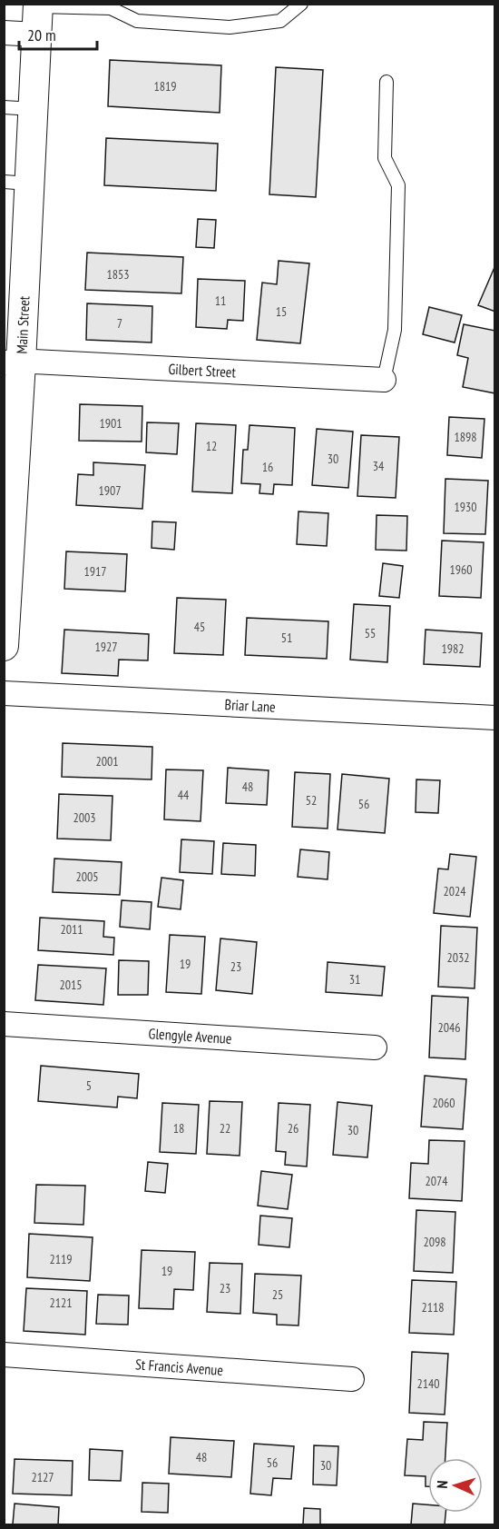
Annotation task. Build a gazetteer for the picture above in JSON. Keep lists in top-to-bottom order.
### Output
{
  "streets": {
    "street": [
      "Main Street",
      "Gilbert Street",
      "Briar Lane",
      "Glengyle Avenue",
      "St Francis Avenue"
    ]
  },
  "crossings": [
    ["Main Street", "Gilbert Street"]
  ],
  "house_numbers": [
    "1819",
    "1853",
    "11",
    "15",
    "7",
    "1901",
    "1898",
    "12",
    "30",
    "34",
    "16",
    "1907",
    "1930",
    "1960",
    "1917",
    "45",
    "55",
    "51",
    "1927",
    "1982",
    "2001",
    "48",
    "44",
    "52",
    "56",
    "2003",
    "2005",
    "2024",
    "2011",
    "2032",
    "19",
    "23",
    "31",
    "2015",
    "2046",
    "5",
    "2060",
    "18",
    "22",
    "26",
    "30",
    "2074",
    "2098",
    "2119",
    "19",
    "23",
    "25",
    "2121",
    "2118",
    "2140",
    "48",
    "56",
    "30",
    "2127"
  ],
  "scale_bar": "20 m",
  "north": "left"
}
